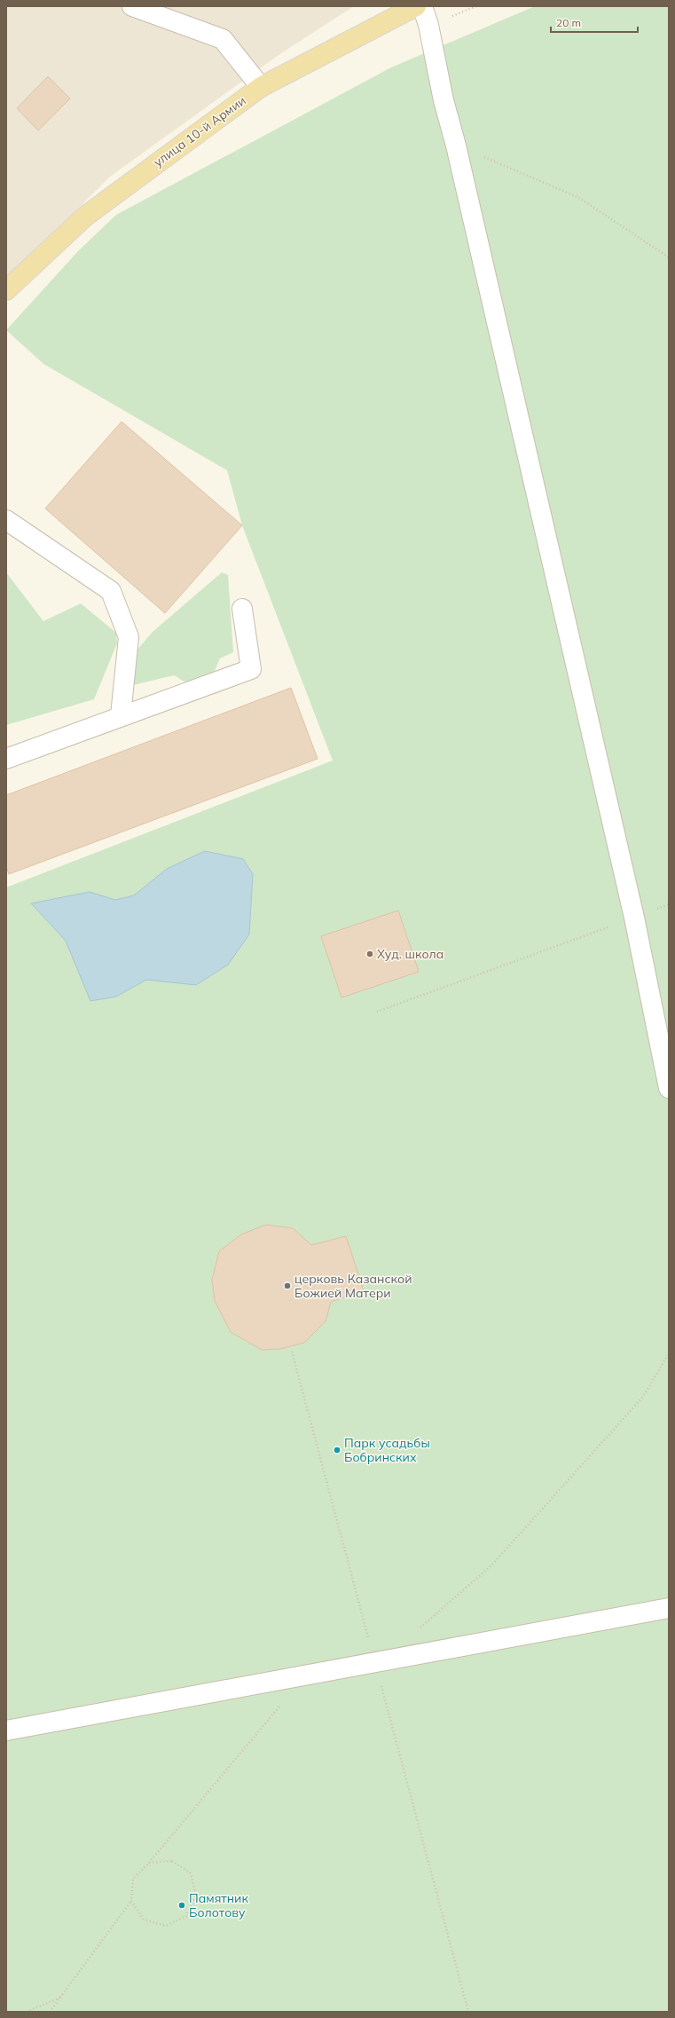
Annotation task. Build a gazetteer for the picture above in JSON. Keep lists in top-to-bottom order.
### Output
{
  "streets": {
    "main road": ["улица 10-й Армии"]
  },
  "places": [
    "Худ. школа",
    "церковь Казанской Божией Матери",
    "Парк усадьбы Бобринских",
    "Памятник Болотову"
  ],
  "scale_bar": "20 m"
}
